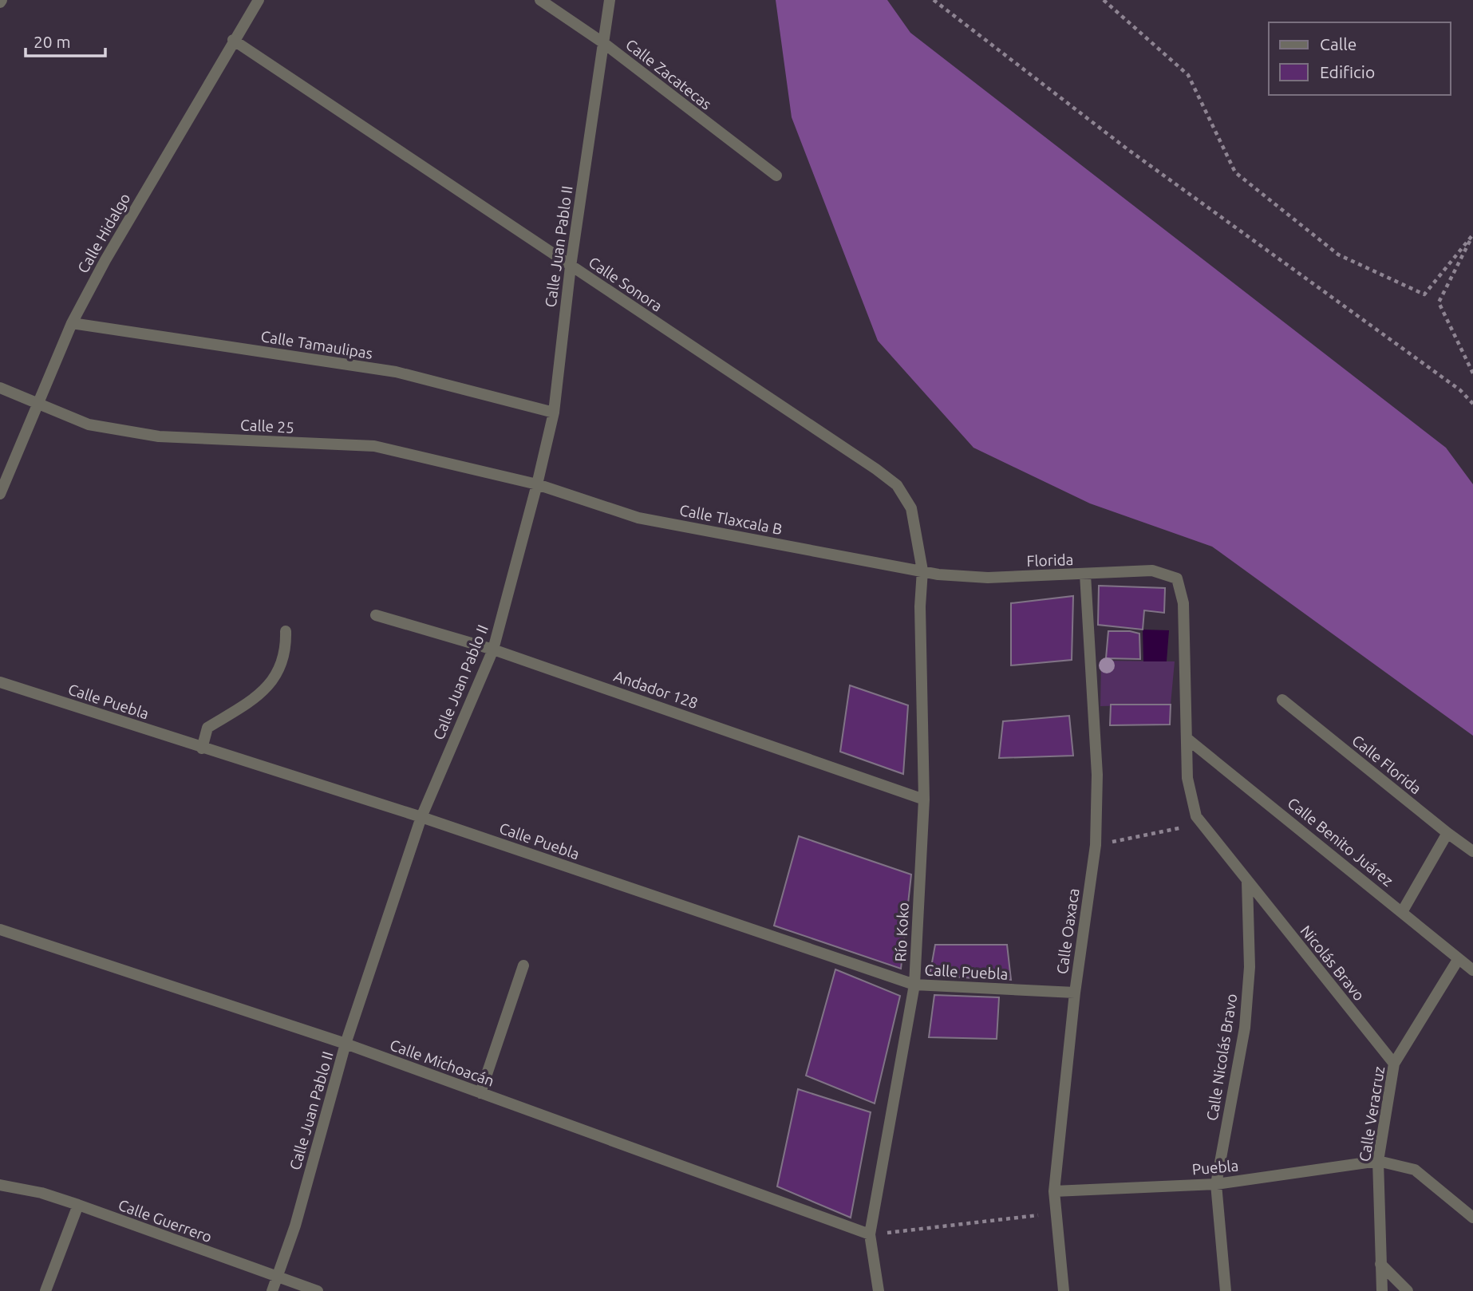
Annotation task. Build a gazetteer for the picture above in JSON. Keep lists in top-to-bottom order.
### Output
{
  "streets": {
    "street": [
      "Calle Zacatecas",
      "Calle Hidalgo",
      "Calle Juan Pablo II",
      "Calle Sonora",
      "Calle Tamaulipas",
      "Calle 25",
      "Calle Tlaxcala B",
      "Florida",
      "Andador 128",
      "Calle Puebla",
      "Calle Florida",
      "Calle Benito Juárez",
      "Calle Oaxaca",
      "Río Koko",
      "Nicolás Bravo",
      "Calle Nicolás Bravo",
      "Calle Michoacán",
      "Calle Veracruz",
      "Puebla",
      "Calle Guerrero"
    ]
  },
  "crossings": [
    ["Calle Zacatecas", "Calle Juan Pablo II"],
    ["Calle Hidalgo", "Calle Sonora"],
    ["Calle Hidalgo", "Calle Tamaulipas"],
    ["Calle Hidalgo", "Calle 25"],
    ["Calle Juan Pablo II", "Calle Sonora"],
    ["Calle Juan Pablo II", "Calle Tamaulipas"],
    ["Calle Juan Pablo II", "Calle 25"],
    ["Calle Juan Pablo II", "Calle Tlaxcala B"],
    ["Calle Juan Pablo II", "Andador 128"],
    ["Calle Juan Pablo II", "Calle Puebla"],
    ["Calle Juan Pablo II", "Calle Michoacán"],
    ["Calle Juan Pablo II", "Calle Guerrero"],
    ["Calle Sonora", "Calle Tlaxcala B"],
    ["Calle Sonora", "Florida"],
    ["Calle Sonora", "Río Koko"],
    ["Calle 25", "Calle Tlaxcala B"],
    ["Calle Tlaxcala B", "Florida"],
    ["Calle Tlaxcala B", "Río Koko"],
    ["Florida", "Calle Benito Juárez"],
    ["Florida", "Calle Oaxaca"],
    ["Florida", "Río Koko"],
    ["Andador 128", "Río Koko"],
    ["Calle Puebla", "Calle Oaxaca"],
    ["Calle Puebla", "Río Koko"],
    ["Calle Benito Juárez", "Calle Veracruz"],
    ["Calle Oaxaca", "Puebla"],
    ["Río Koko", "Calle Michoacán"],
    ["Nicolás Bravo", "Calle Nicolás Bravo"],
    ["Nicolás Bravo", "Calle Veracruz"],
    ["Calle Nicolás Bravo", "Puebla"],
    ["Calle Veracruz", "Puebla"]
  ],
  "legend": ["Calle", "Edificio"],
  "scale_bar": "20 m"
}
